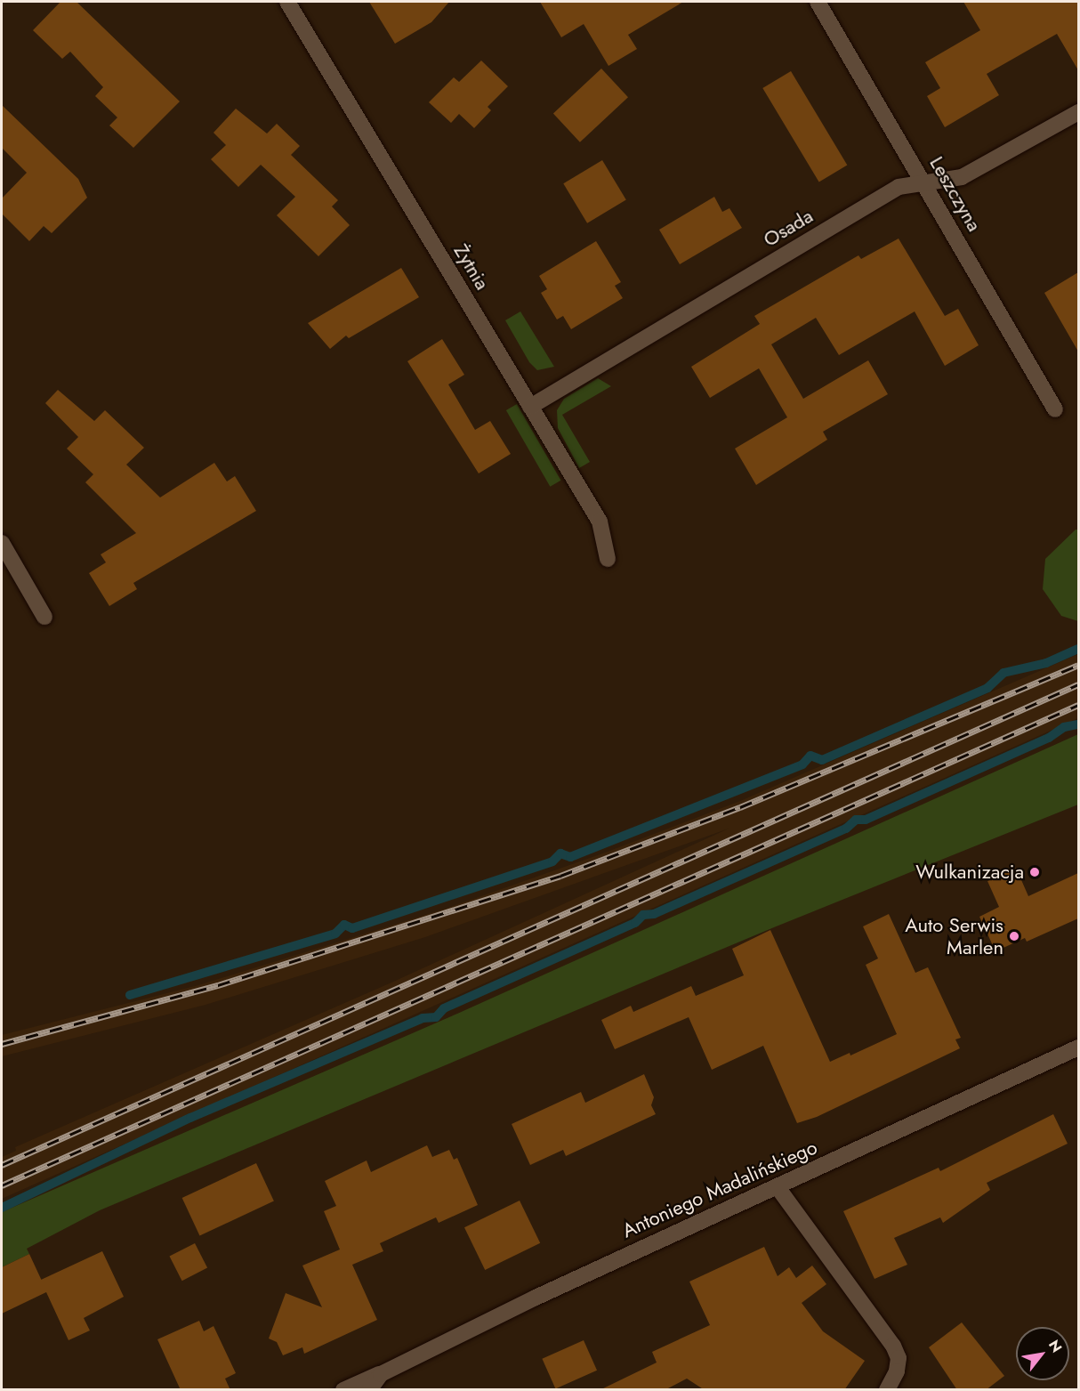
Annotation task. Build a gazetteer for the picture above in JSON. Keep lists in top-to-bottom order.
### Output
{
  "streets": {
    "street": [
      "Leszczyna",
      "Osada",
      "Żytnia",
      "Antoniego Madalińskiego"
    ]
  },
  "crossings": [
    ["Leszczyna", "Osada"],
    ["Osada", "Żytnia"]
  ],
  "places": ["Wulkanizacja", "Auto Serwis Marlen"],
  "north": "top right"
}
